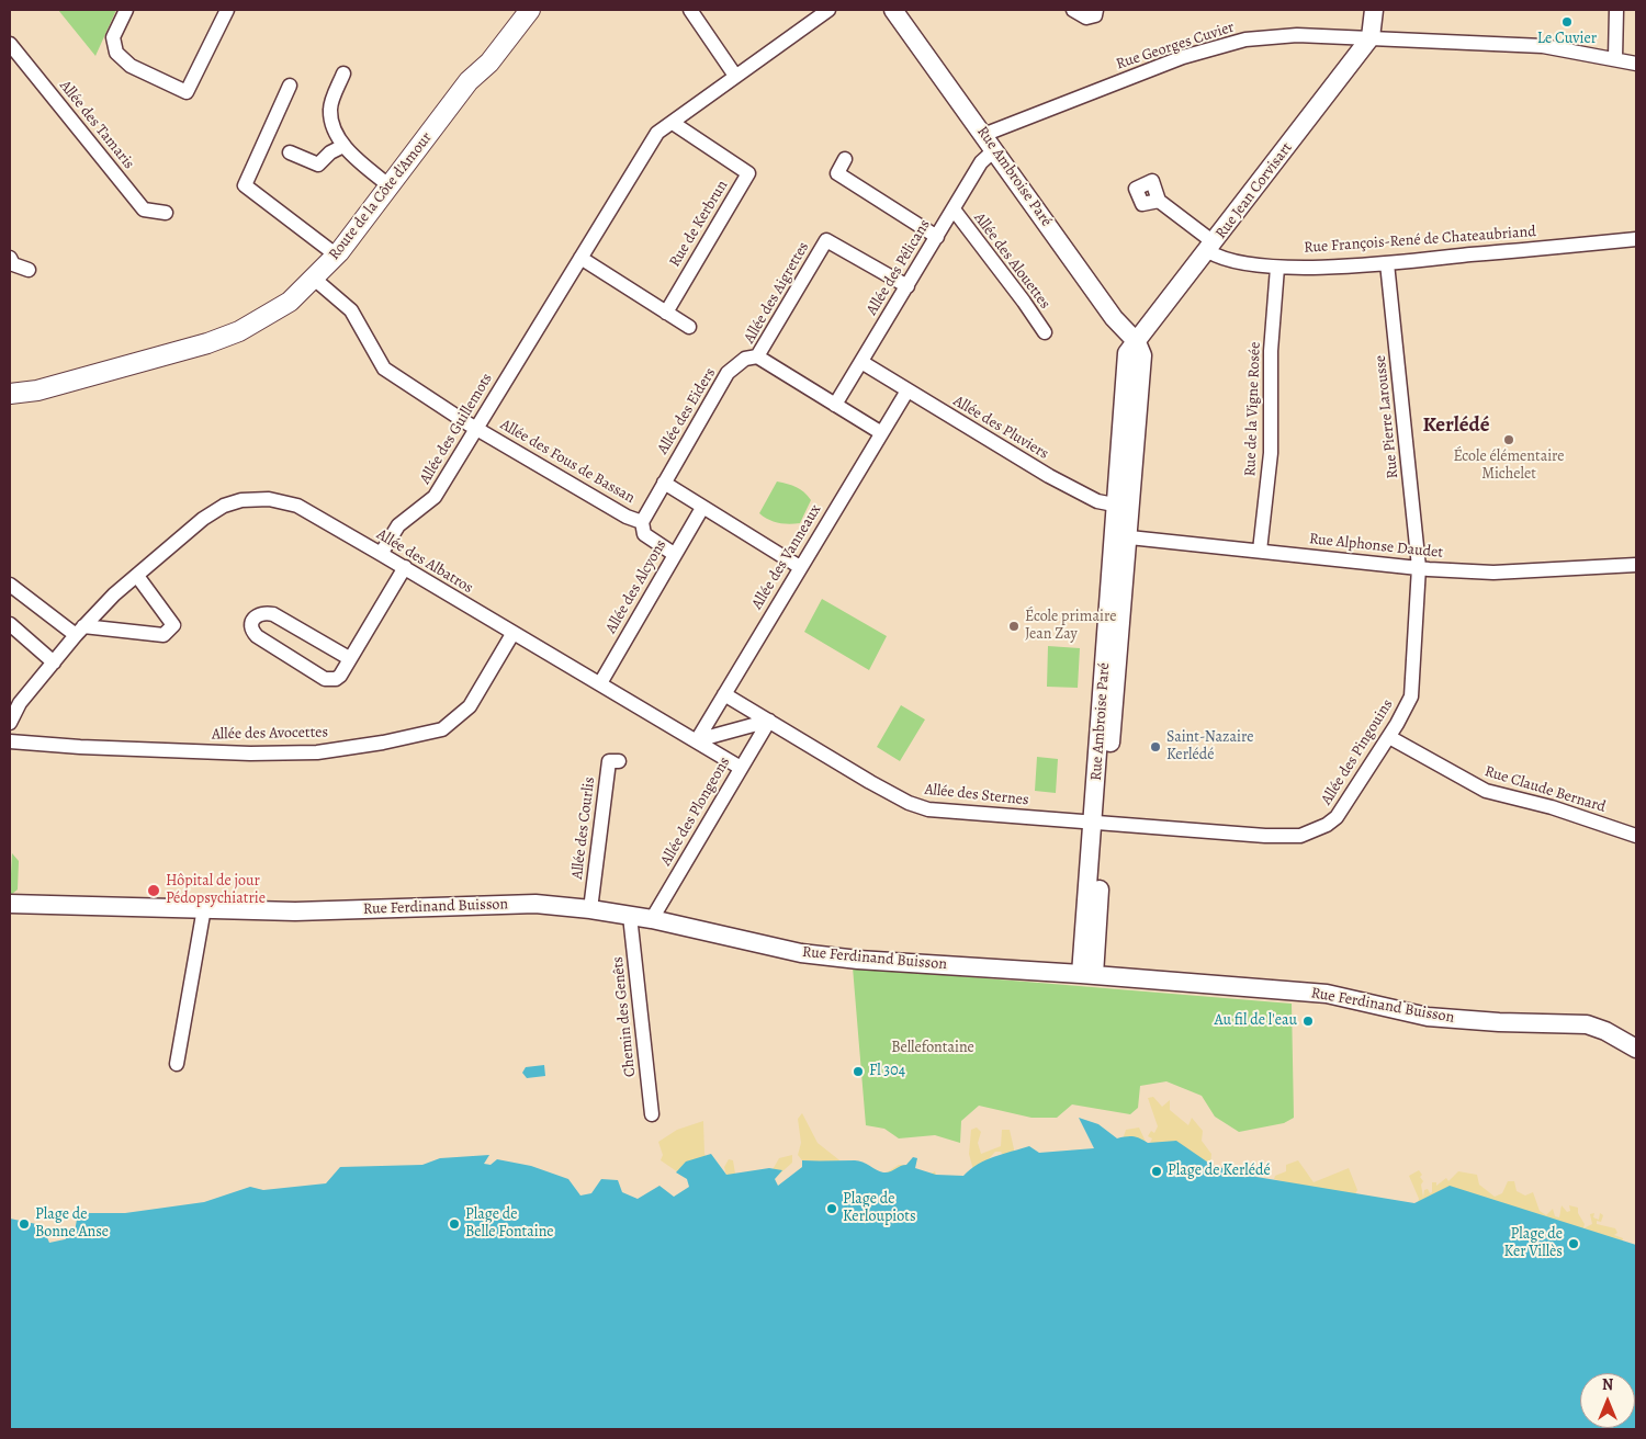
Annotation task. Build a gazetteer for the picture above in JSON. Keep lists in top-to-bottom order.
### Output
{
  "streets": {
    "main road": ["Route de la Côte d'Amour"],
    "street": [
      "Rue Georges Cuvier",
      "Allée des Tamaris",
      "Rue Ambroise Paré",
      "Rue Jean Corvisart",
      "Rue de Kerbrun",
      "Rue François-René de Chateaubriand",
      "Allée des Alouettes",
      "Allée des Pélicans",
      "Allée des Aigrettes",
      "Rue de la Vigne Rosée",
      "Allée des Eiders",
      "Rue Pierre Larousse",
      "Allée des Pluviers",
      "Allée des Guillemots",
      "Allée des Fous de Bassan",
      "Rue Alphonse Daudet",
      "Allée des Vanneaux",
      "Allée des Albatros",
      "Allée des Alcyons",
      "Allée des Avocettes",
      "Allée des Pingouins",
      "Rue Claude Bernard",
      "Allée des Sternes",
      "Allée des Plongeons",
      "Allée des Courlis",
      "Rue Ferdinand Buisson",
      "Chemin des Genêts"
    ]
  },
  "crossings": [
    ["Rue Georges Cuvier", "Rue Ambroise Paré"],
    ["Rue Georges Cuvier", "Rue Jean Corvisart"],
    ["Rue Ambroise Paré", "Rue Jean Corvisart"],
    ["Rue Ambroise Paré", "Allée des Pélicans"],
    ["Rue Ambroise Paré", "Allée des Pluviers"],
    ["Rue Ambroise Paré", "Rue Alphonse Daudet"],
    ["Rue Ambroise Paré", "Allée des Pingouins"],
    ["Rue Ambroise Paré", "Allée des Sternes"],
    ["Rue Ambroise Paré", "Rue Ferdinand Buisson"],
    ["Rue Jean Corvisart", "Rue François-René de Chateaubriand"],
    ["Route de la Côte d'Amour", "Allée des Fous de Bassan"],
    ["Rue François-René de Chateaubriand", "Rue de la Vigne Rosée"],
    ["Rue François-René de Chateaubriand", "Rue Pierre Larousse"],
    ["Allée des Alouettes", "Allée des Pélicans"],
    ["Allée des Pélicans", "Allée des Aigrettes"],
    ["Allée des Pélicans", "Allée des Pluviers"],
    ["Allée des Aigrettes", "Allée des Eiders"],
    ["Rue de la Vigne Rosée", "Rue Alphonse Daudet"],
    ["Allée des Eiders", "Allée des Fous de Bassan"],
    ["Rue Pierre Larousse", "Rue Alphonse Daudet"],
    ["Rue Pierre Larousse", "Allée des Pingouins"],
    ["Allée des Pluviers", "Allée des Vanneaux"],
    ["Allée des Guillemots", "Allée des Fous de Bassan"],
    ["Allée des Guillemots", "Allée des Albatros"],
    ["Rue Alphonse Daudet", "Allée des Pingouins"],
    ["Allée des Vanneaux", "Allée des Albatros"],
    ["Allée des Vanneaux", "Allée des Sternes"],
    ["Allée des Albatros", "Allée des Alcyons"],
    ["Allée des Albatros", "Allée des Avocettes"],
    ["Allée des Albatros", "Allée des Plongeons"],
    ["Allée des Pingouins", "Rue Claude Bernard"],
    ["Allée des Pingouins", "Allée des Sternes"],
    ["Allée des Sternes", "Allée des Plongeons"],
    ["Allée des Plongeons", "Rue Ferdinand Buisson"],
    ["Allée des Courlis", "Rue Ferdinand Buisson"],
    ["Rue Ferdinand Buisson", "Chemin des Genêts"]
  ],
  "districts": ["Kerlédé"],
  "parks": ["Bellefontaine"],
  "places": [
    "Le Cuvier",
    "École élémentaire Michelet",
    "École primaire Jean Zay",
    "Saint-Nazaire Kerlédé",
    "Hôpital de jour Pédopsychiatrie",
    "Au fil de l'eau",
    "Fl 304",
    "Plage de Kerlédé",
    "Plage de Kerloupiots",
    "Plage de Bonne Anse",
    "Plage de Belle Fontaine",
    "Plage de Ker Villès"
  ],
  "north": "top"
}
